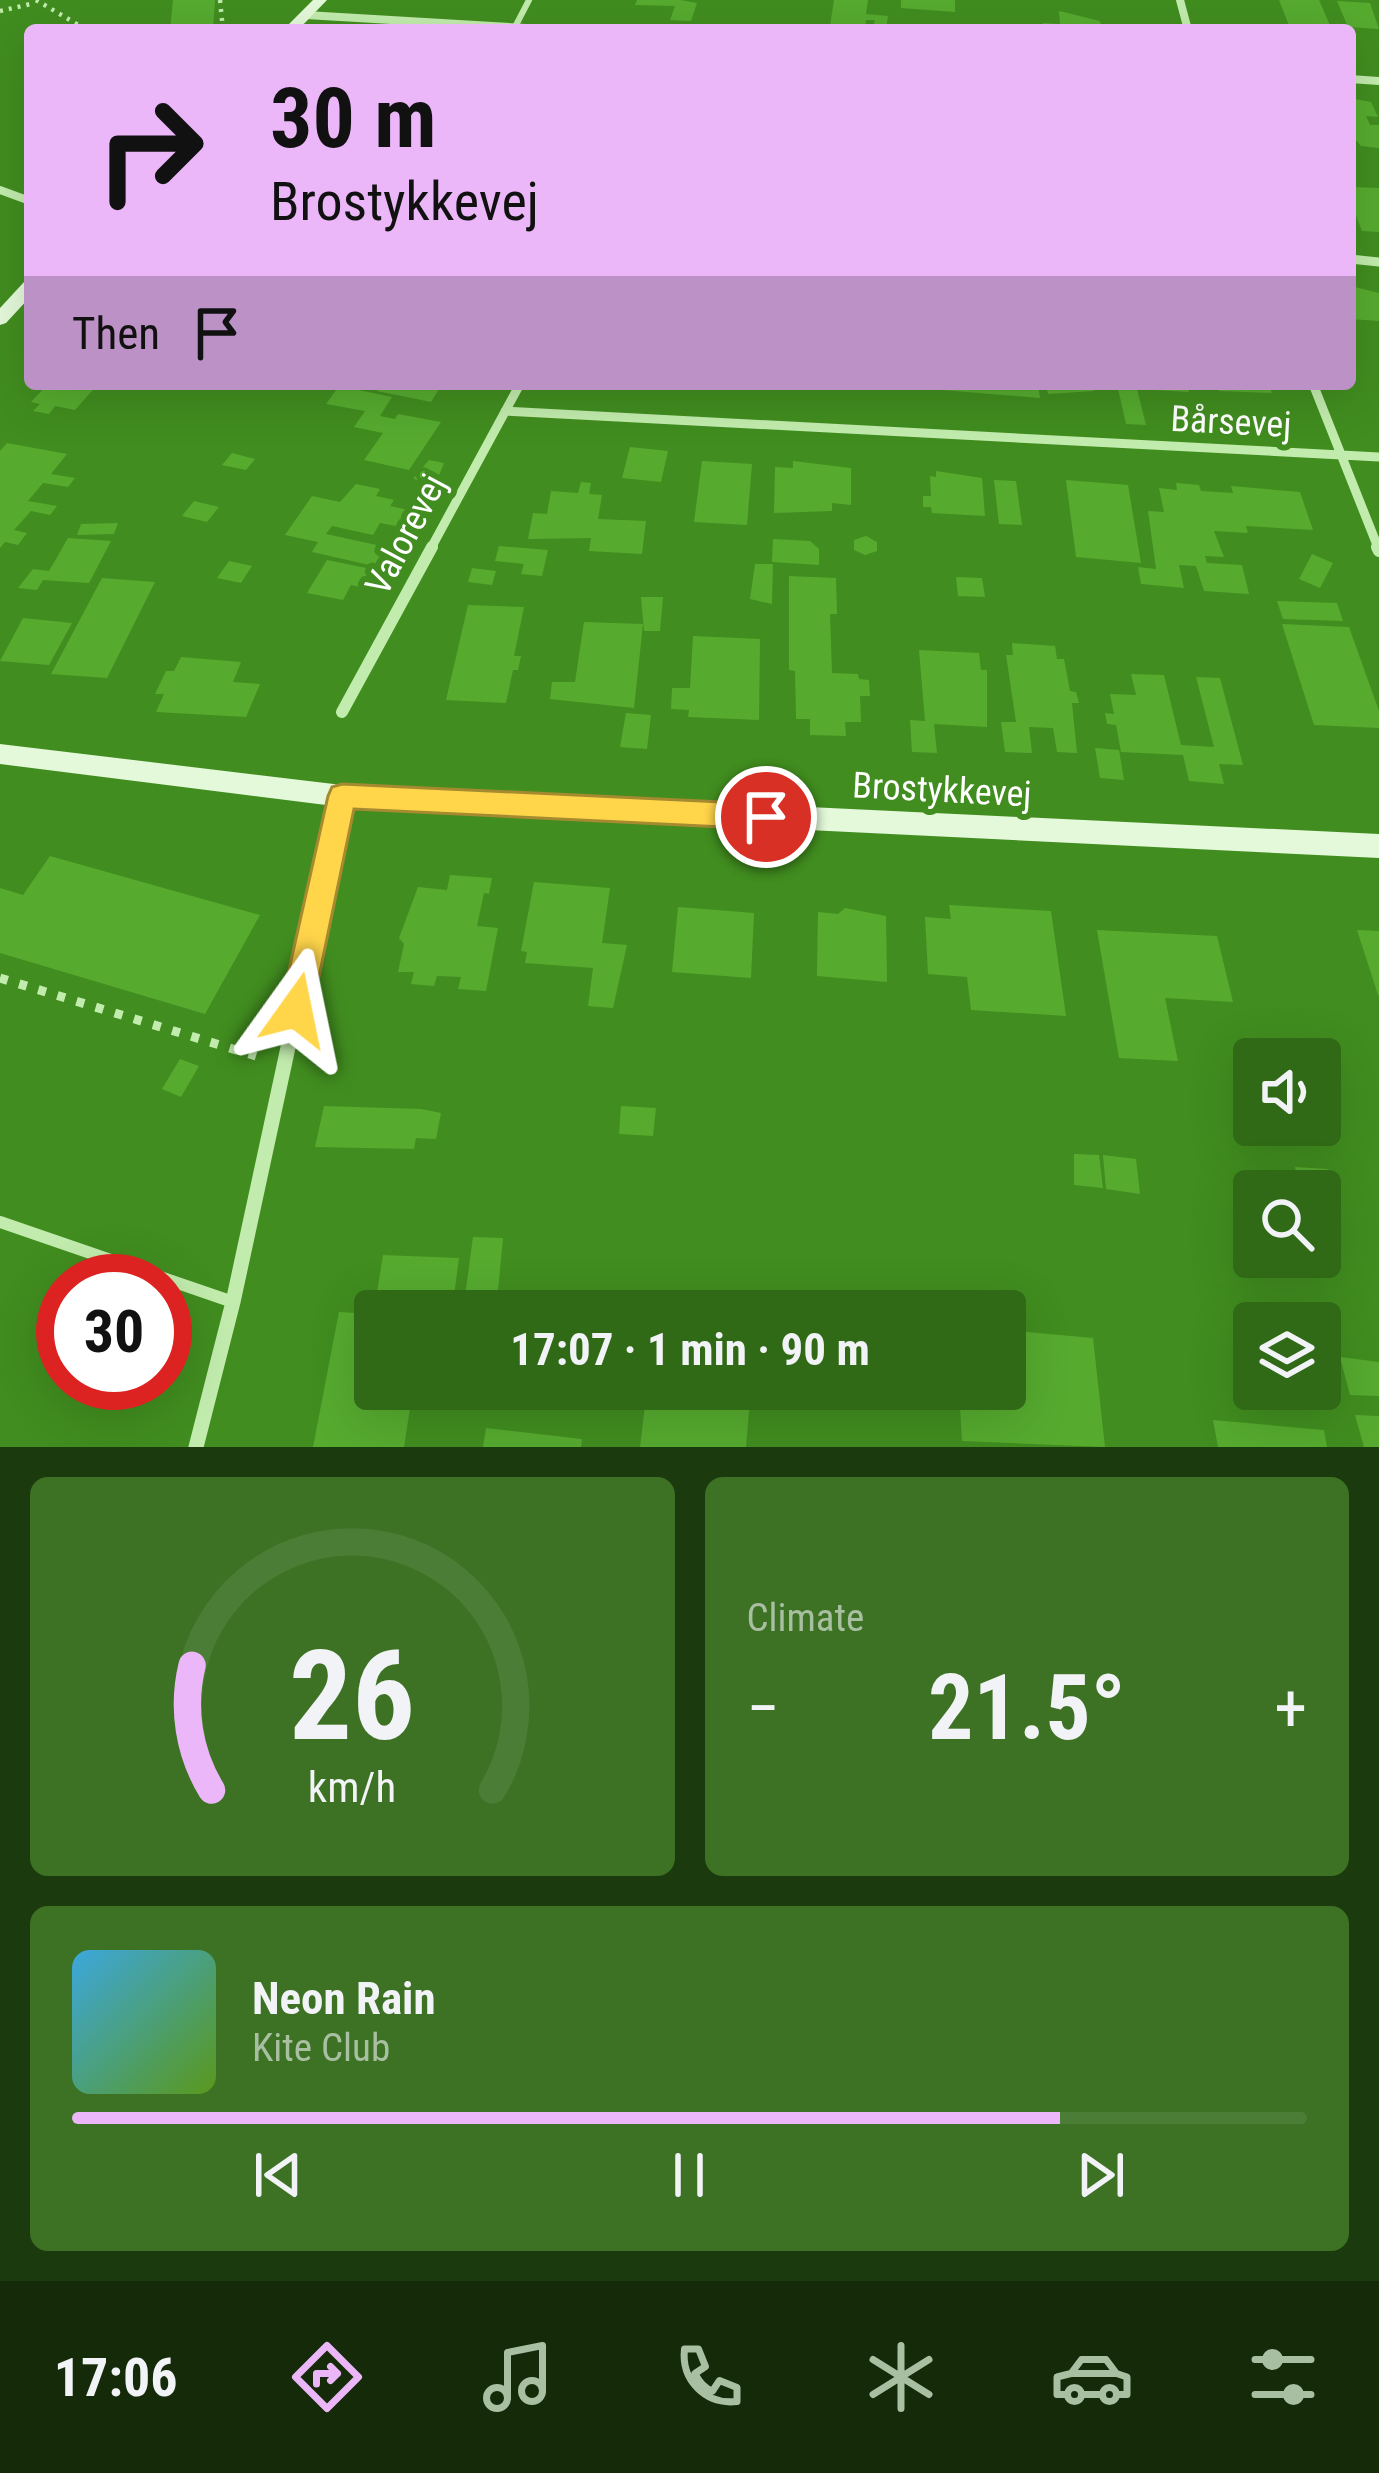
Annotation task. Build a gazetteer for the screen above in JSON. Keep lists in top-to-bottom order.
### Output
{
  "streets": {
    "street": ["Bårsevej", "Valorevej", "Brostykkevej"]
  },
  "crossings": [
    ["Bårsevej", "Valorevej"]
  ],
  "page": {
    "turn": ["30 m", "Brostykkevej"],
    "then": "Then",
    "limit": "30",
    "trip": "17:07 · 1 min · 90 m",
    "tile": "Climate",
    "heat": ["−", "21.5°", "+"],
    "song": ["Neon Rain", "Kite Club"],
    "tabs": "17:06",
    "gauge": ["26", "km/h"]
  }
}
